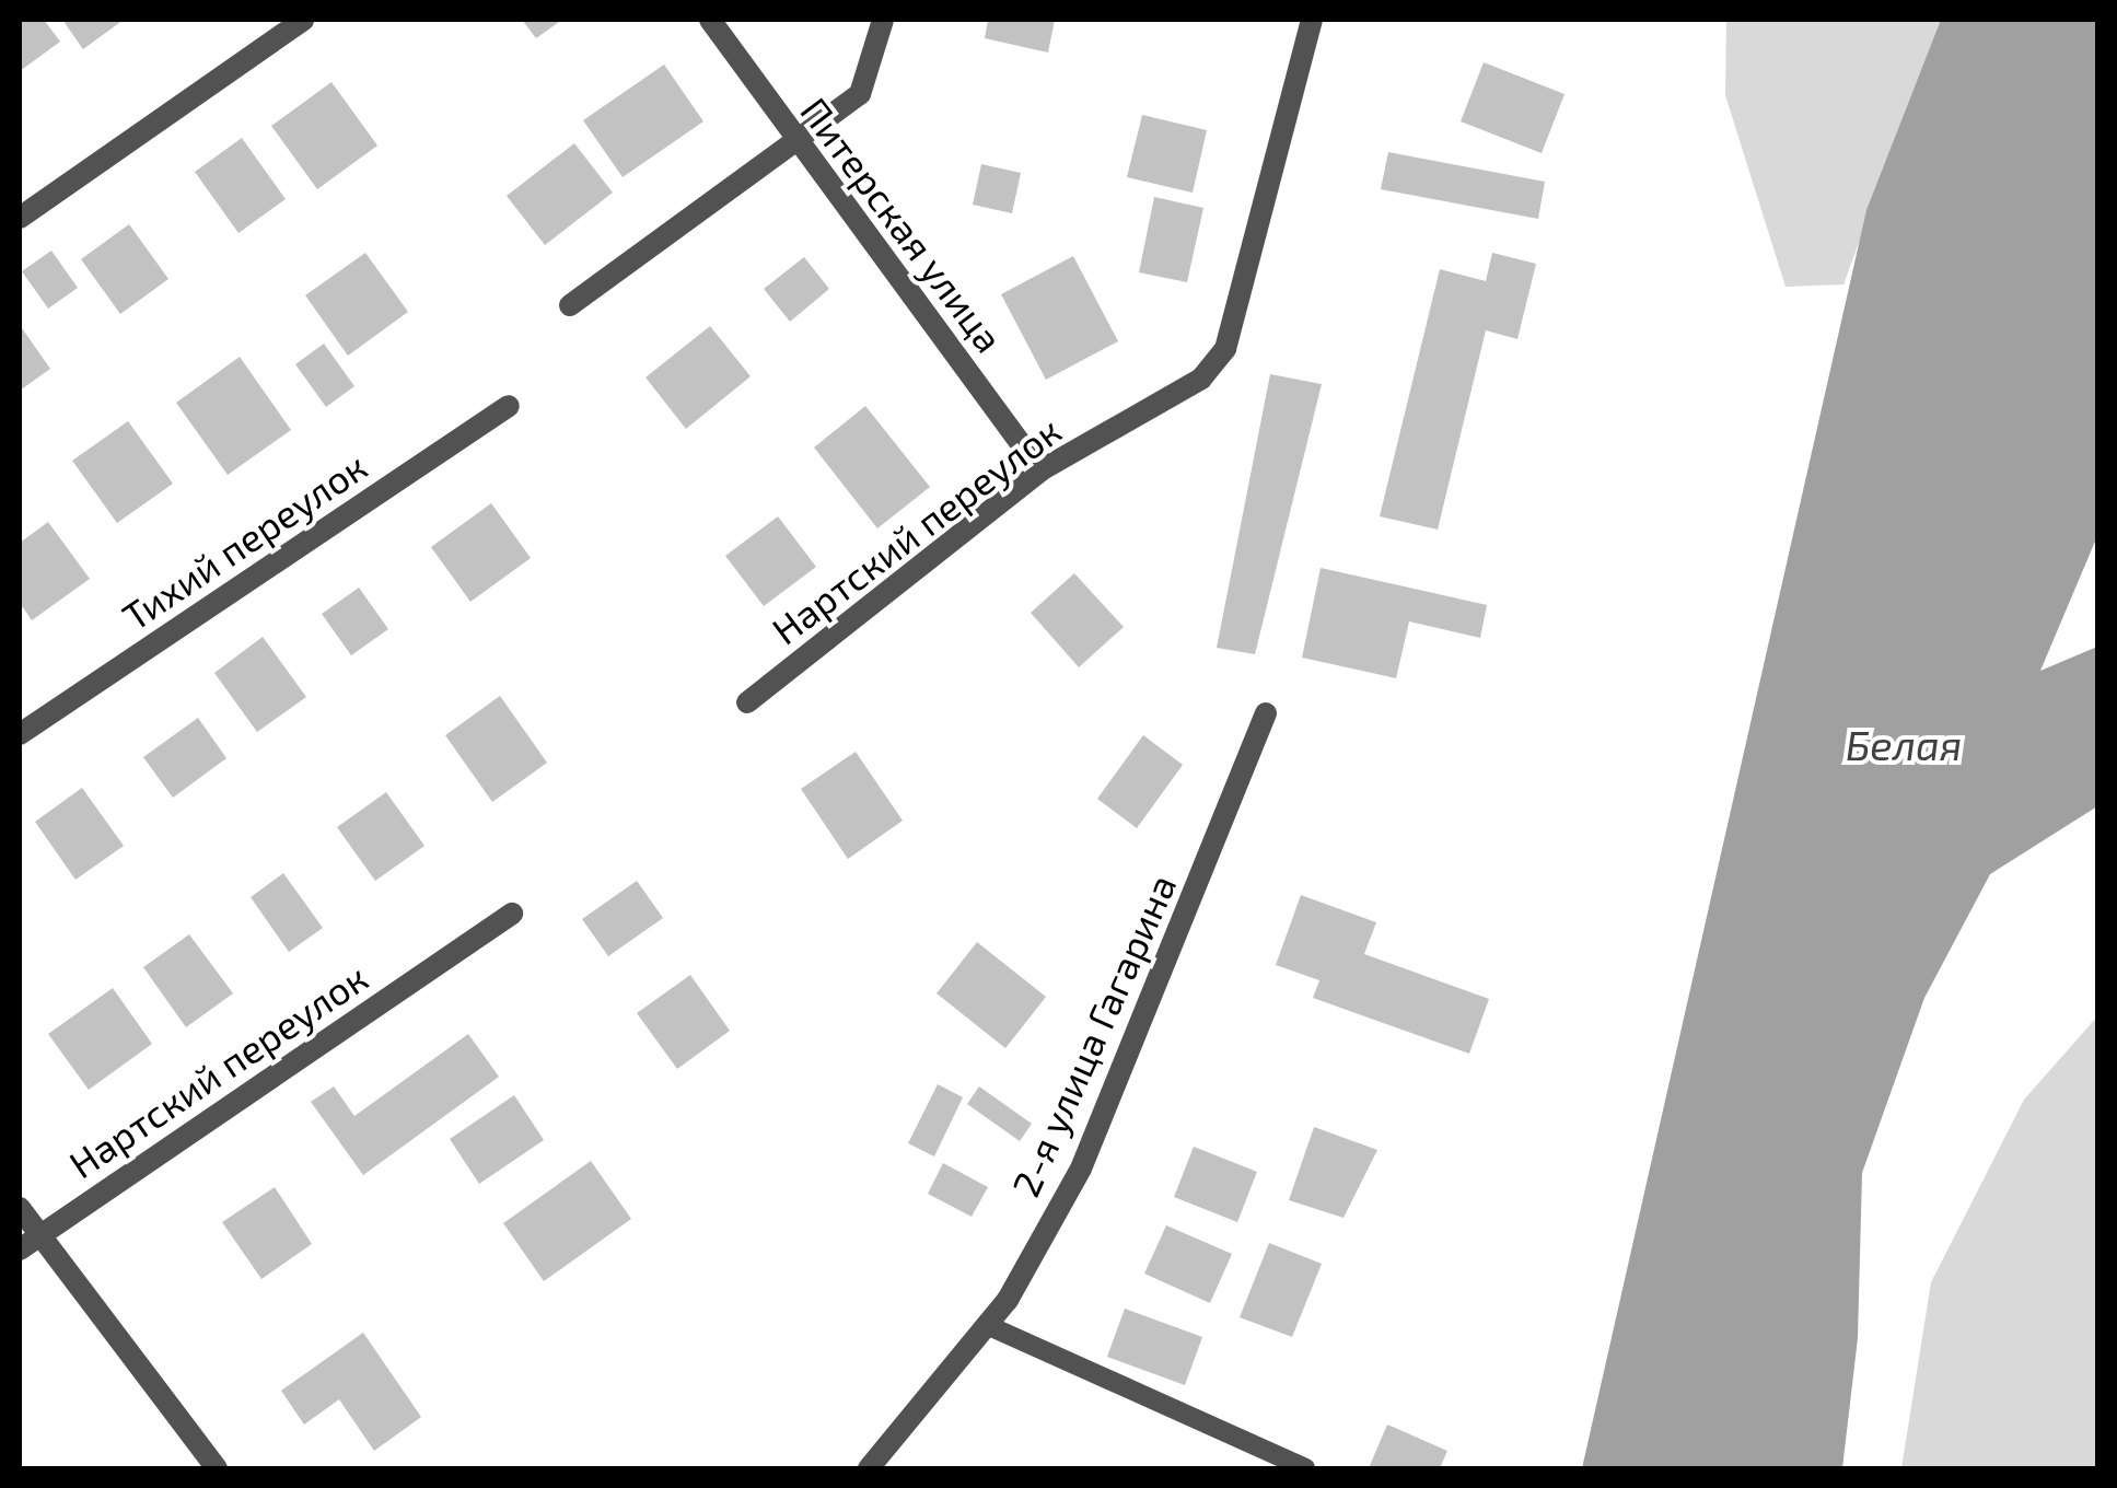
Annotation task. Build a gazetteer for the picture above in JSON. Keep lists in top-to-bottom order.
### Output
{
  "streets": {
    "street": [
      "Питерская улица",
      "Нартский переулок",
      "Тихий переулок",
      "2-я улица Гагарина"
    ]
  },
  "crossings": [
    ["Питерская улица", "Нартский переулок"]
  ],
  "water": ["Белая"]
}
